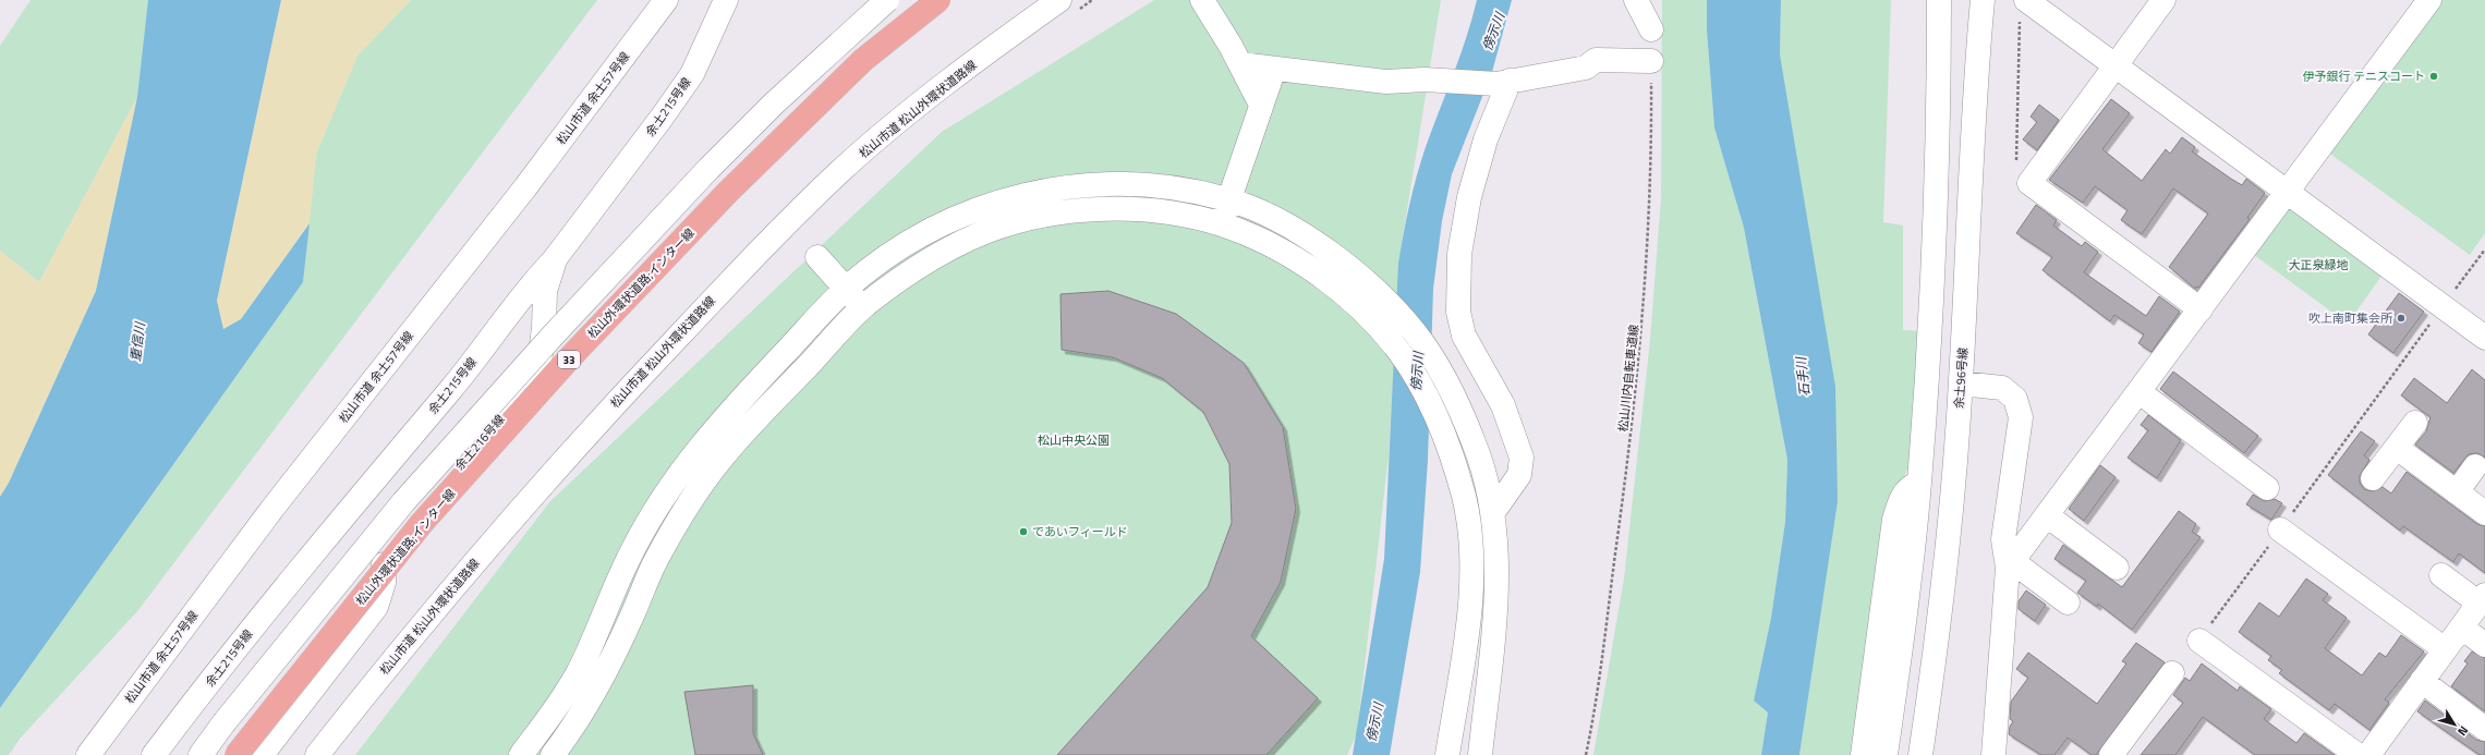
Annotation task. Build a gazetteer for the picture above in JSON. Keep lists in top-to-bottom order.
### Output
{
  "streets": {
    "highway": ["松山外環状道路;インター線", "33"],
    "street": [
      "松山市道 余土57号線",
      "余土215号線",
      "松山市道 松山外環状道路線",
      "余土96号線",
      "余土216号線"
    ],
    "path": ["松山川内自転車道線"]
  },
  "crossings": [
    ["余土215号線", "余土216号線"]
  ],
  "water": ["傍示川", "重信川", "石手川"],
  "parks": ["大正泉緑地", "松山中央公園"],
  "places": ["伊予銀行 テニスコート", "吹上南町集会所", "であいフィールド"],
  "north": "bottom right"
}
